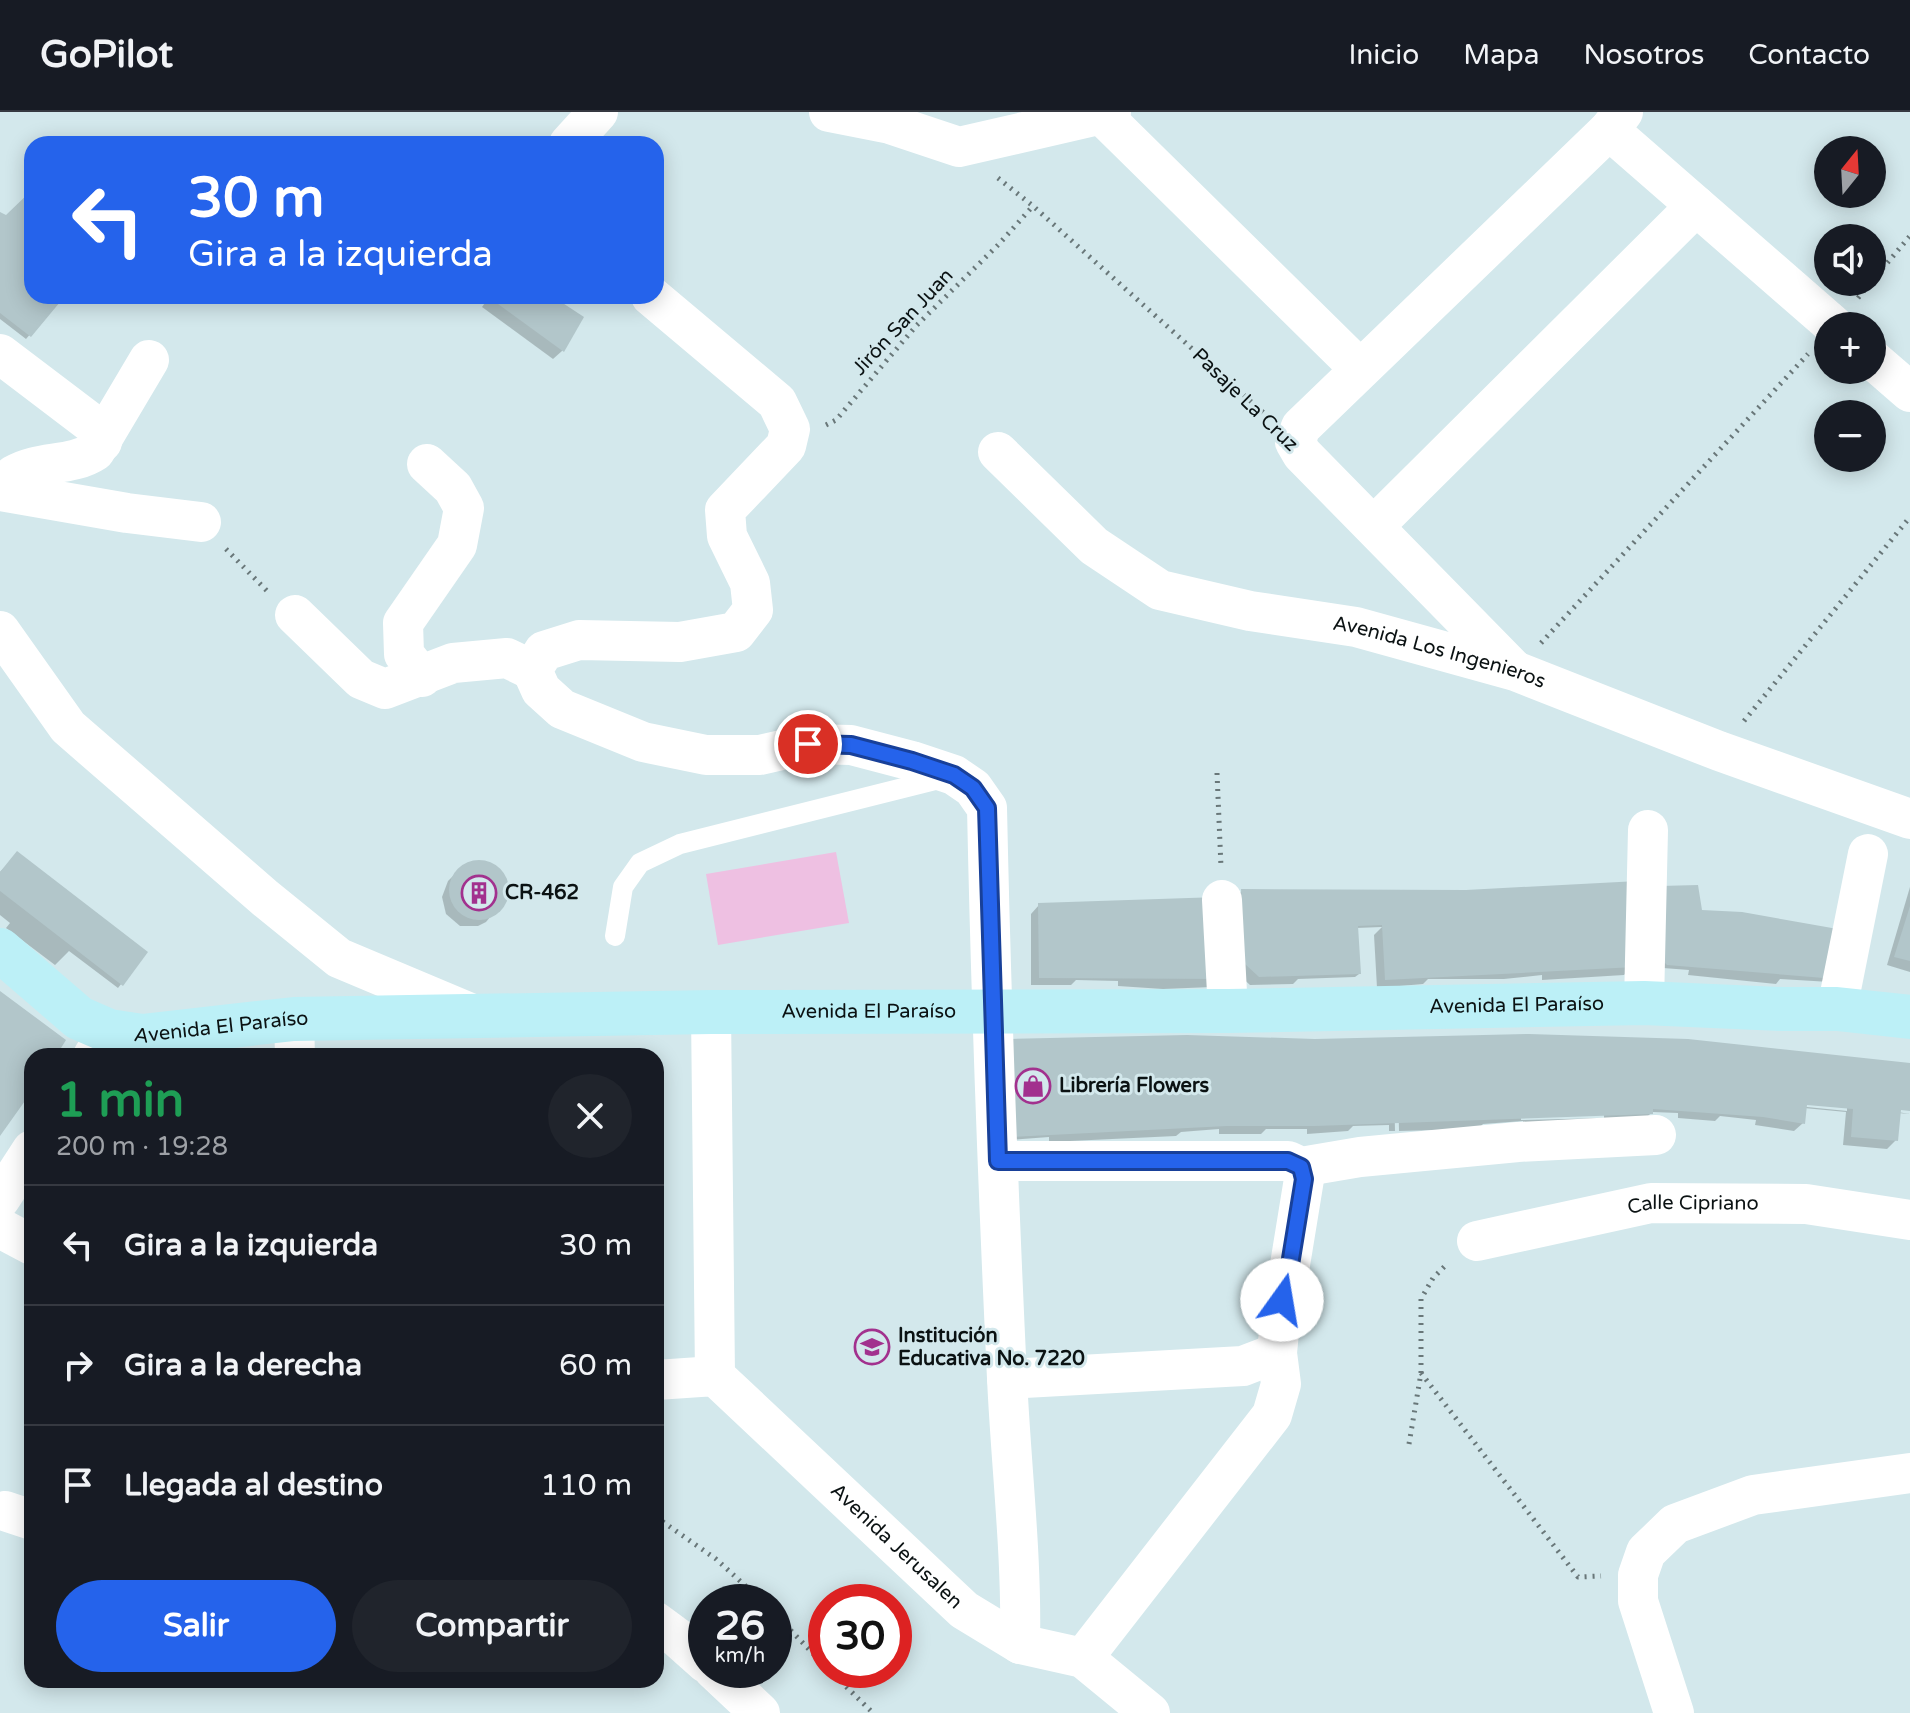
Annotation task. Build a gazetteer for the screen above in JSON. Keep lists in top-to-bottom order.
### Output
{
  "streets": {
    "street": [
      "Pasaje La Cruz",
      "Avenida Los Ingenieros",
      "Avenida El Paraíso",
      "Calle Cipriano",
      "Avenida Jerusalen"
    ],
    "path": ["Jirón San Juan"]
  },
  "crossings": [
    ["Jirón San Juan", "Pasaje La Cruz"],
    ["Pasaje La Cruz", "Avenida Los Ingenieros"]
  ],
  "places": {
    "building": ["CR-462"],
    "shop": ["Librería Flowers"],
    "school or university": ["Institución Educativa No. 7220"]
  },
  "north": "top",
  "page": {
    "header": "GoPilot",
    "nav": [
      "Inicio",
      "Mapa",
      "Nosotros",
      "Contacto"
    ],
    "map_buttons": ["+", "−"],
    "turn": ["30 m", "Gira a la izquierda"],
    "heading": ["1 min", "200 m · 19:28"],
    "list": [
      {
        "name": "Gira a la izquierda",
        "value": "30 m"
      },
      {
        "name": "Gira a la derecha",
        "value": "60 m"
      },
      {
        "name": "Llegada al destino",
        "value": "110 m"
      }
    ],
    "buttons": ["Salir", "Compartir"],
    "speed": "26 km/h",
    "limit": "30"
  }
}
